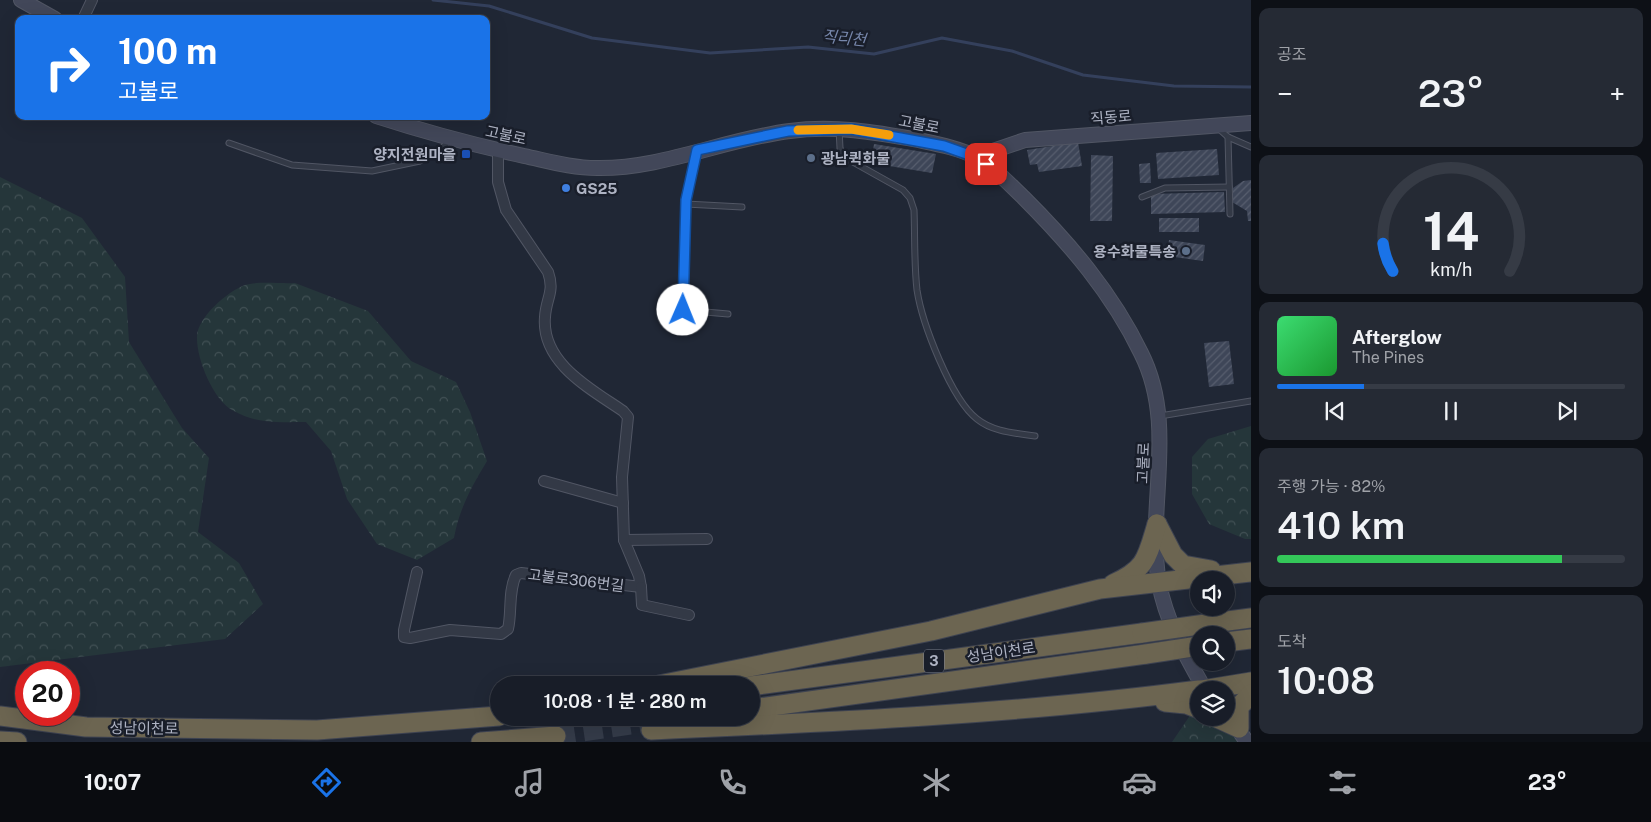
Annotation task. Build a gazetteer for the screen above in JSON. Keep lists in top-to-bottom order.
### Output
{
  "streets": {
    "highway": ["성남이천로", "3"],
    "street": ["직동로", "고불로", "고불로306번길"]
  },
  "crossings": [
    ["직동로", "고불로"],
    ["고불로", "고불로306번길"]
  ],
  "water": ["직리천"],
  "places": {
    "transit": ["양지전원마을"],
    "other": ["광남퀵화물", "GS25", "용수화물특송"]
  },
  "page": {
    "tile": [
      "공조",
      ["주행 가능 · 82%", "410 km"],
      ["도착", "10:08"]
    ],
    "turn": ["100 m", "고불로"],
    "heat": ["−", "23°", "+"],
    "song": ["Afterglow", "The Pines"],
    "limit": "20",
    "trip": "10:08 · 1 분 · 280 m",
    "tabs": ["10:07", "23°"],
    "gauge": ["14", "km/h"]
  }
}
